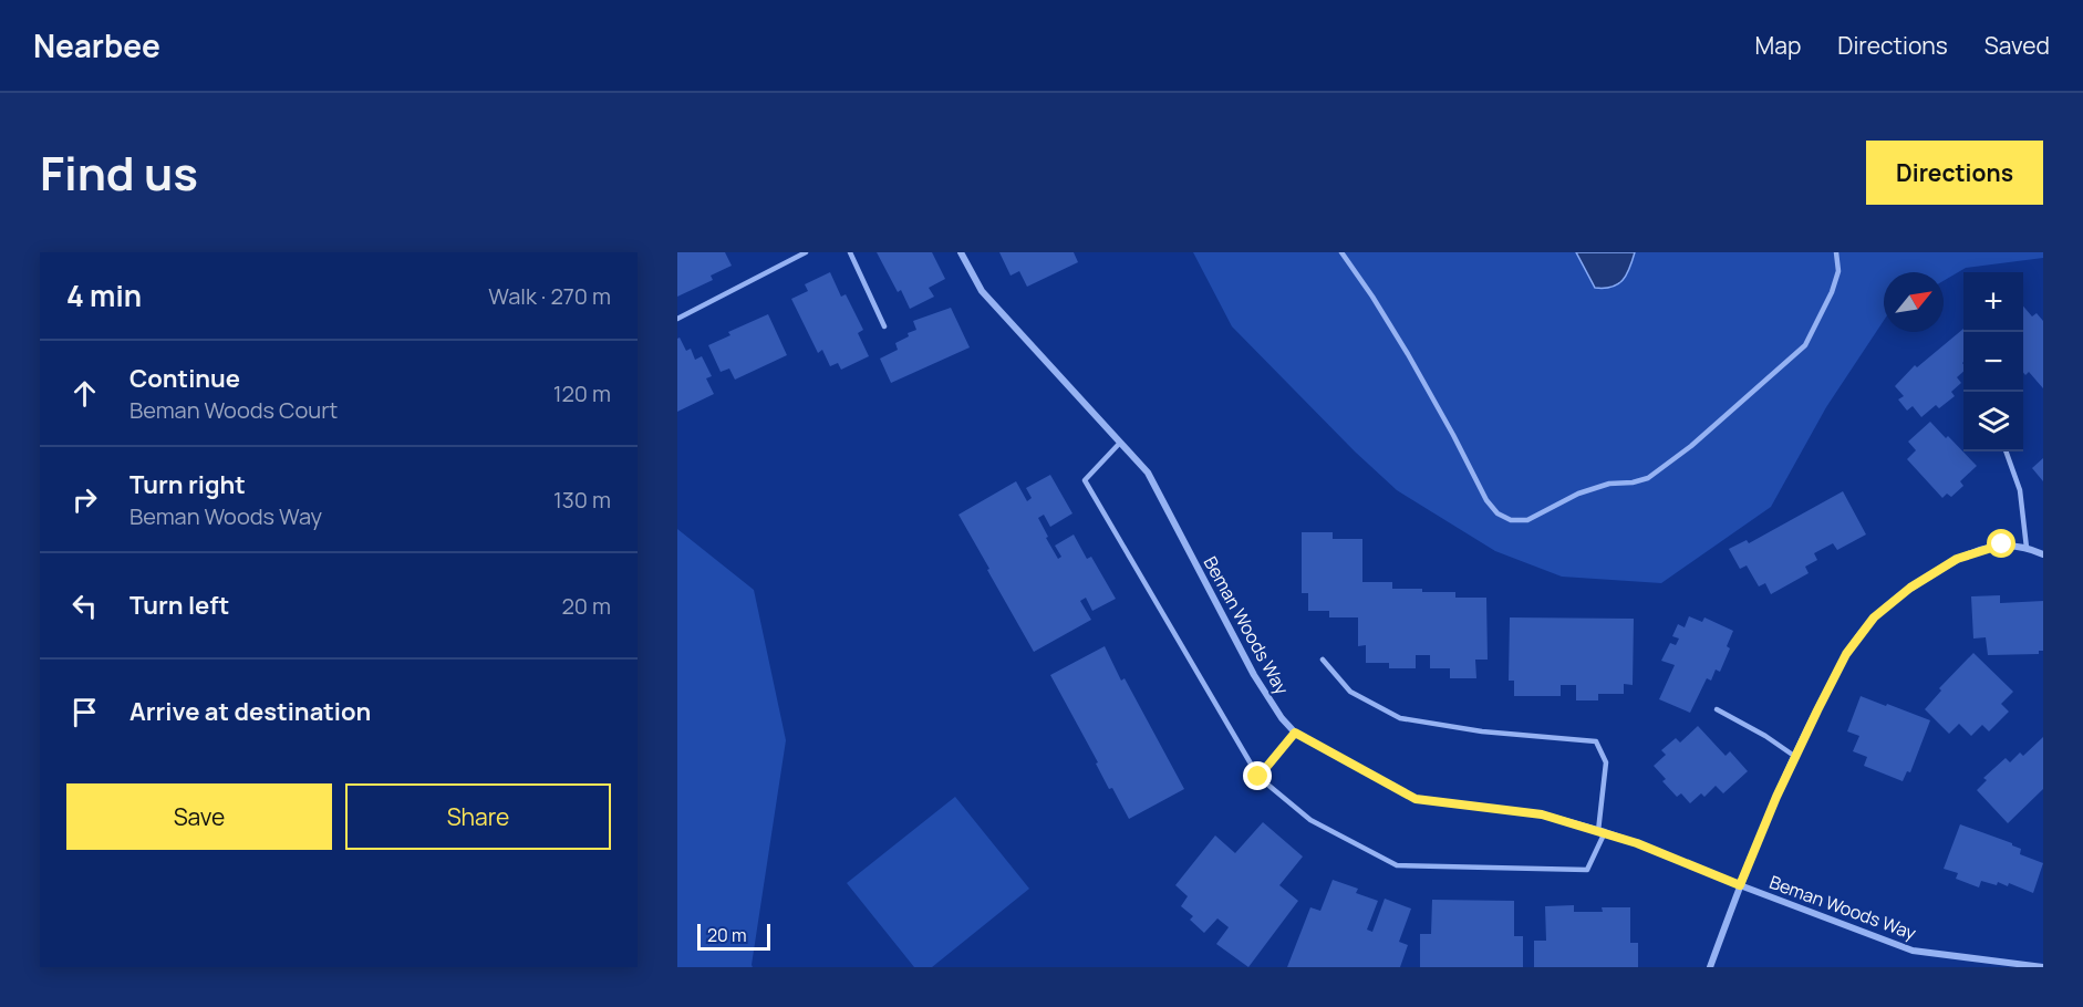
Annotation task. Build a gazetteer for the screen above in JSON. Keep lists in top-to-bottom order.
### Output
{
  "streets": {
    "street": ["Beman Woods Way"]
  },
  "scale_bar": "20 m",
  "north": "top right",
  "page": {
    "header": "Nearbee",
    "nav": ["Map", "Directions", "Saved"],
    "title": "Find us",
    "buttons": [
      "Directions",
      ["Save", "Share"]
    ],
    "heading": ["4 min", "Walk · 270 m"],
    "map_buttons": ["+", "−"],
    "list": [
      ["Continue", "Beman Woods Court", "120 m"],
      ["Turn right", "Beman Woods Way", "130 m"],
      ["Turn left", "20 m"],
      "Arrive at destination"
    ],
    "scale": "20 m"
  }
}
